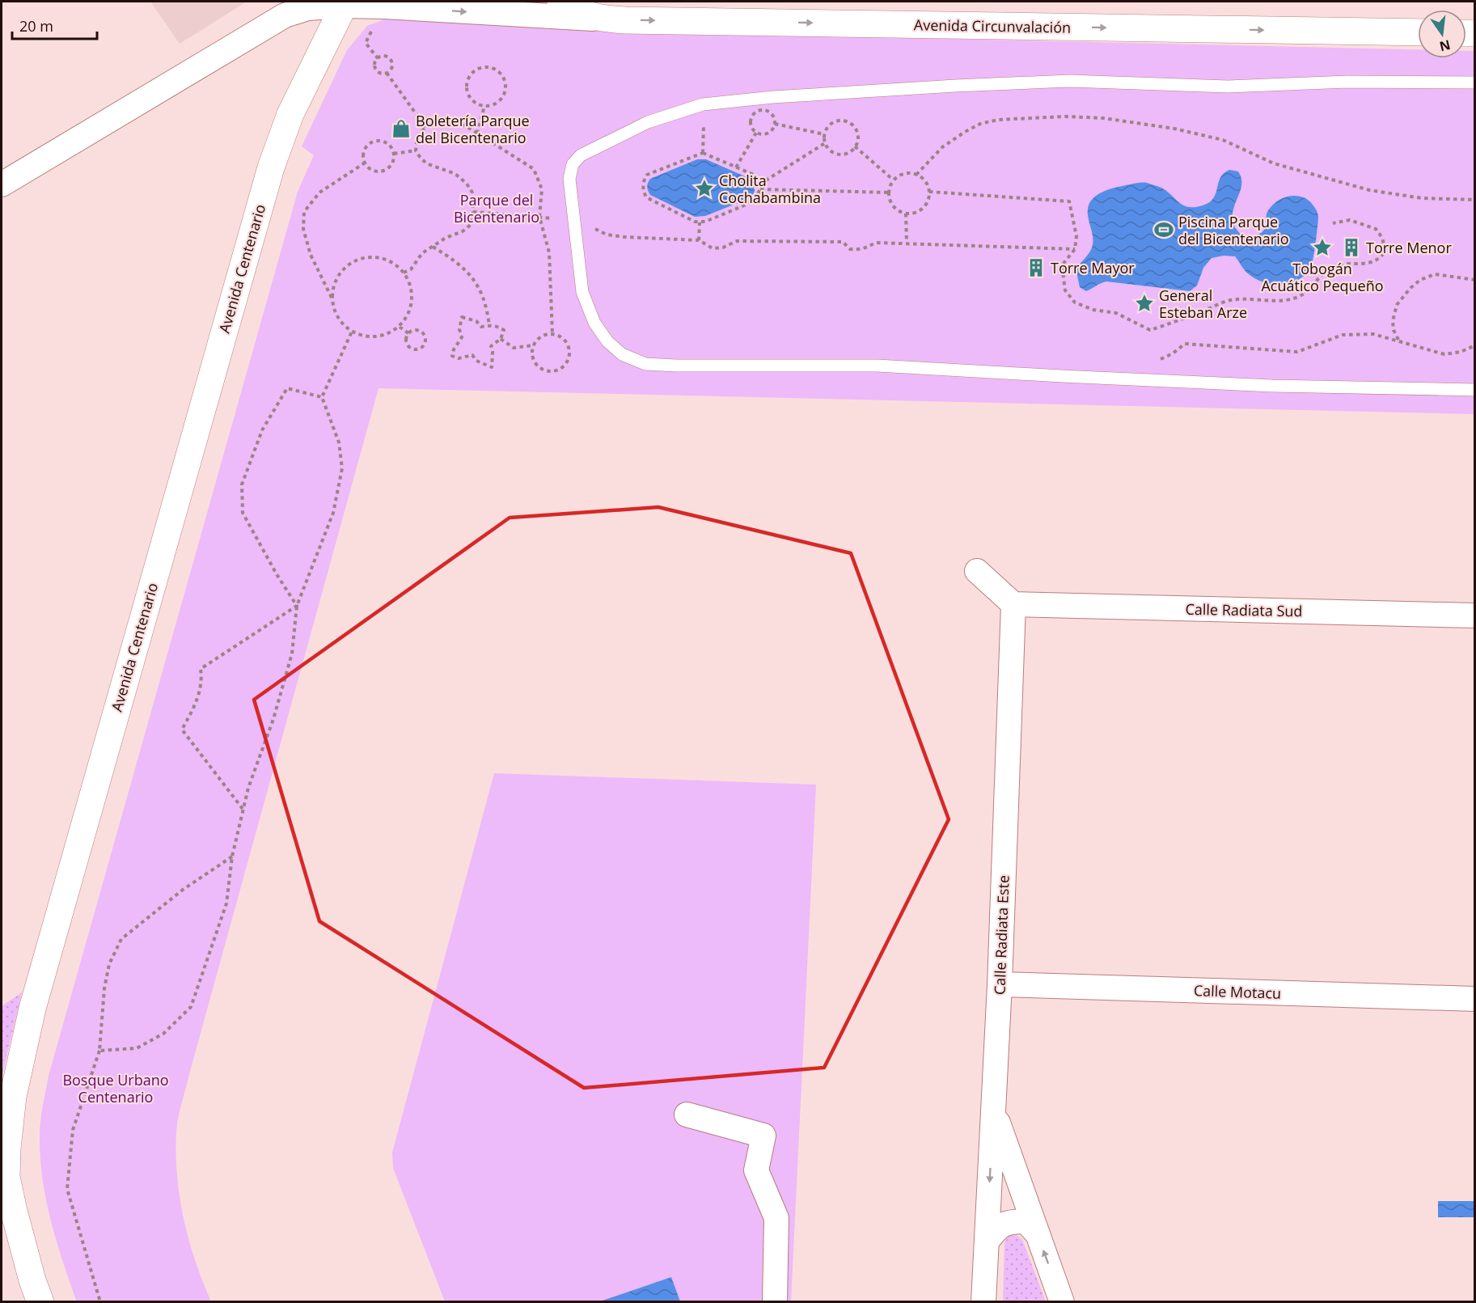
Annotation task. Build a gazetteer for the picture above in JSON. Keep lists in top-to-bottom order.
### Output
{
  "streets": {
    "main road": ["Avenida Circunvalación", "Avenida Centenario"],
    "street": ["Calle Radiata Sud", "Calle Radiata Este", "Calle Motacu"]
  },
  "crossings": [
    ["Calle Radiata Sud", "Calle Radiata Este"],
    ["Calle Radiata Este", "Calle Motacu"]
  ],
  "one_way": ["Avenida Circunvalación"],
  "parks": ["Parque del Bicentenario", "Bosque Urbano Centenario"],
  "places": {
    "shop": ["Boletería Parque del Bicentenario"],
    "place": ["Cholita Cochabambina", "Tobogán Acuático Pequeño", "General Esteban Arze"],
    "sports": ["Piscina Parque del Bicentenario"],
    "building": ["Torre Menor", "Torre Mayor"]
  },
  "scale_bar": "20 m",
  "north": "bottom"
}
